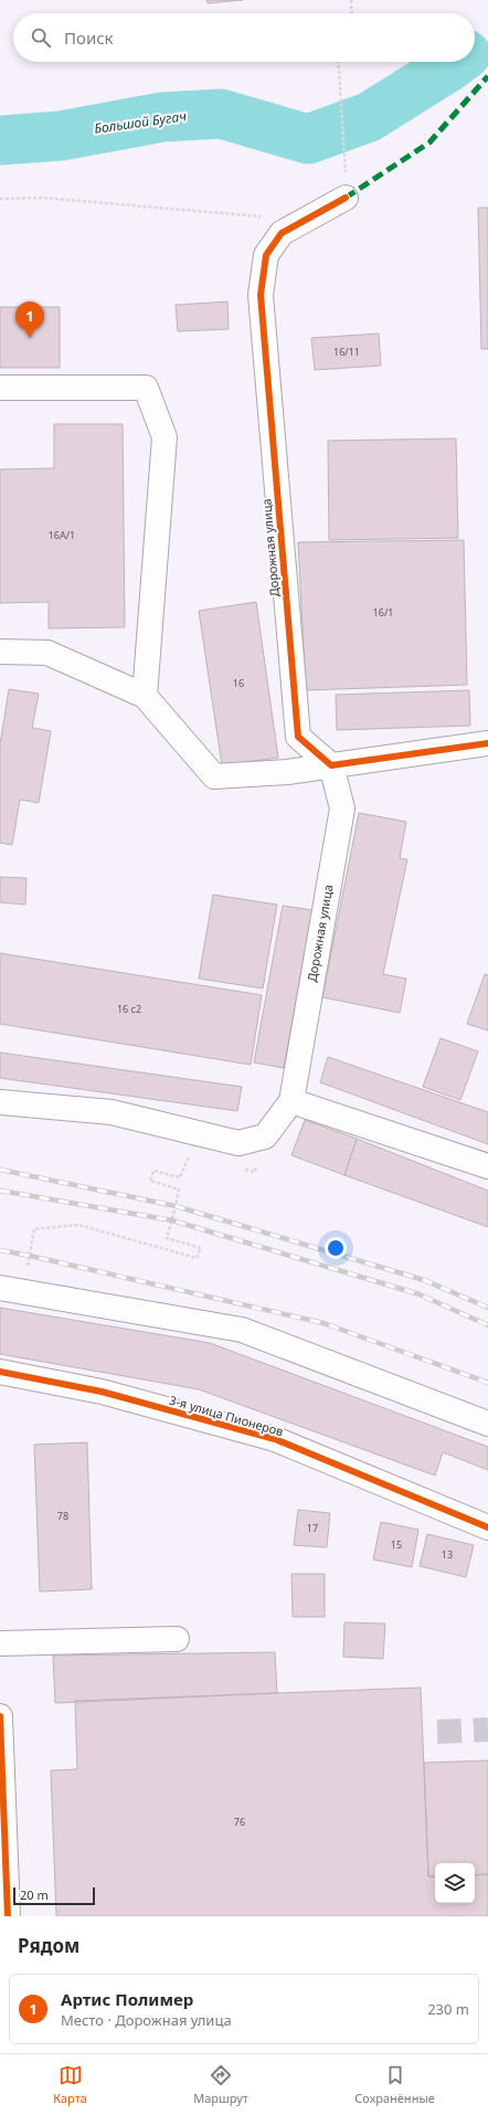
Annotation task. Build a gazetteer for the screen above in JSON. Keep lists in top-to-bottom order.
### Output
{
  "streets": {
    "street": ["Дорожная улица", "3-я улица Пионеров"]
  },
  "water": ["Большой Бугач"],
  "house_numbers": [
    "16/11",
    "16А/1",
    "16/1",
    "16",
    "16 с2",
    "78",
    "17",
    "15",
    "13",
    "76"
  ],
  "scale_bar": "20 m",
  "page": {
    "search": "Поиск",
    "pins": "1",
    "scale": "20 m",
    "heading": "Рядом",
    "list": [
      {
        "mark": "1",
        "name": "Артис Полимер",
        "note": "Место · Дорожная улица",
        "value": "230 m"
      }
    ],
    "nav": ["Карта", "Маршрут", "Сохранённые"]
  }
}
